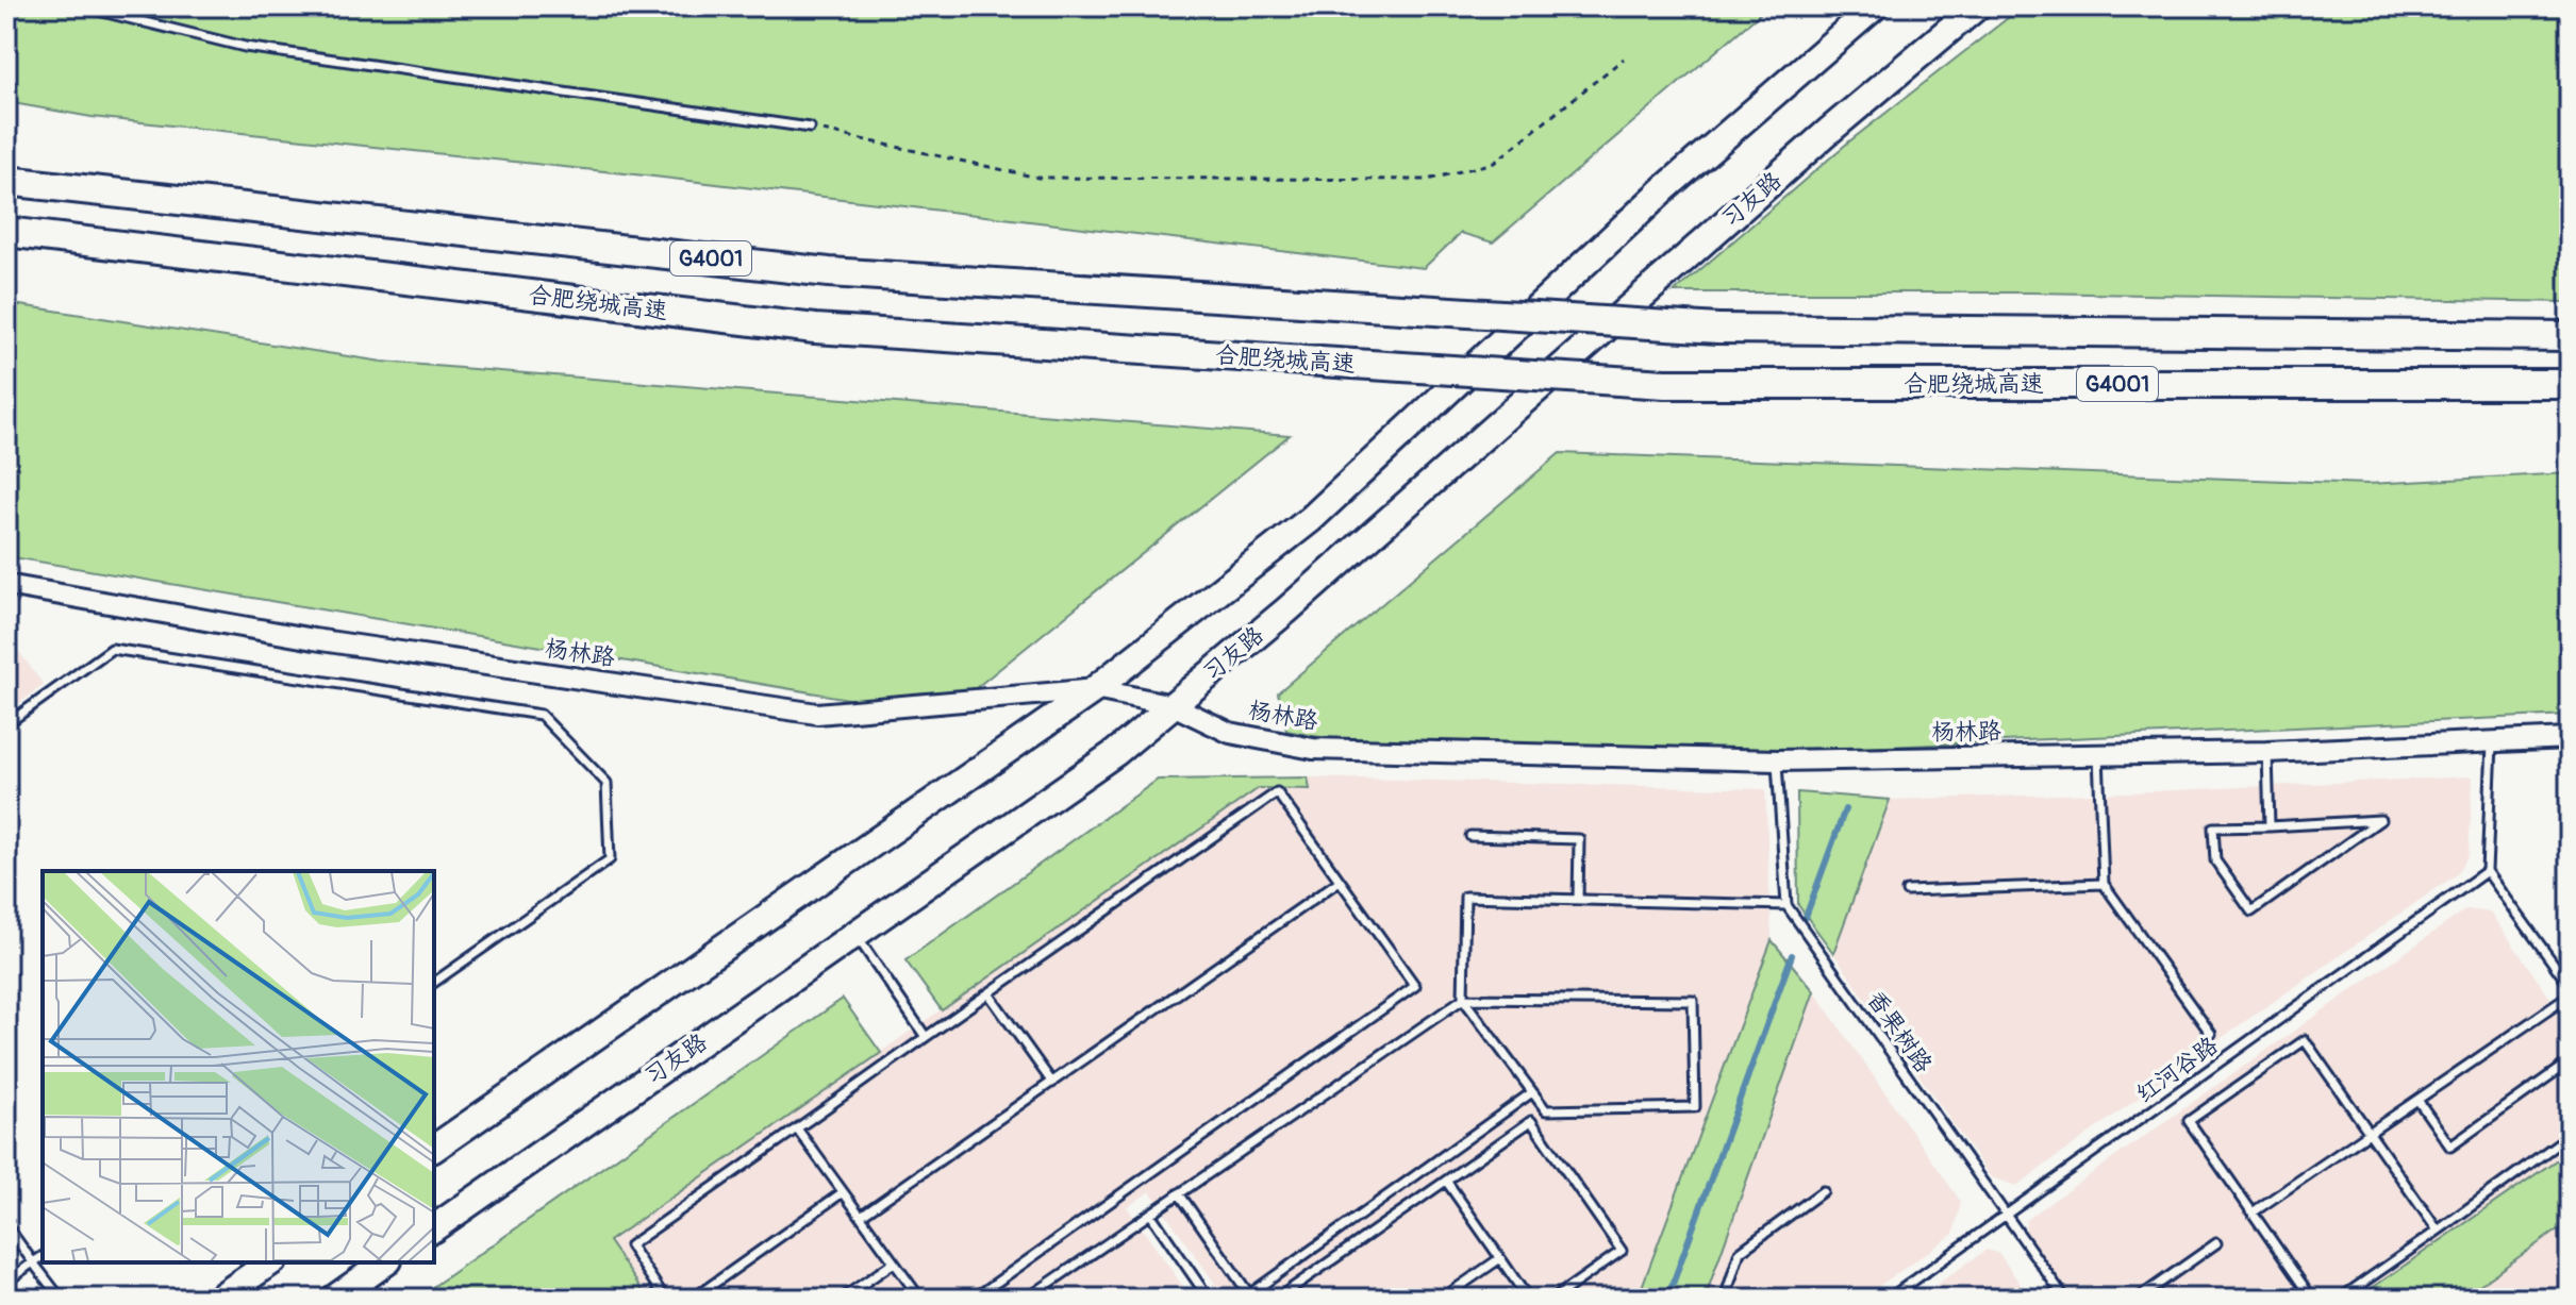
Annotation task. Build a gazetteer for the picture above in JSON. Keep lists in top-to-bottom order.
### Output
{
  "streets": {
    "highway": ["G4001", "合肥绕城高速"],
    "main road": ["习友路"],
    "street": ["杨林路"],
    "lane": ["香果树路", "红河谷路"]
  },
  "crossings": [
    ["习友路", "杨林路"],
    ["香果树路", "红河谷路"]
  ]
}
